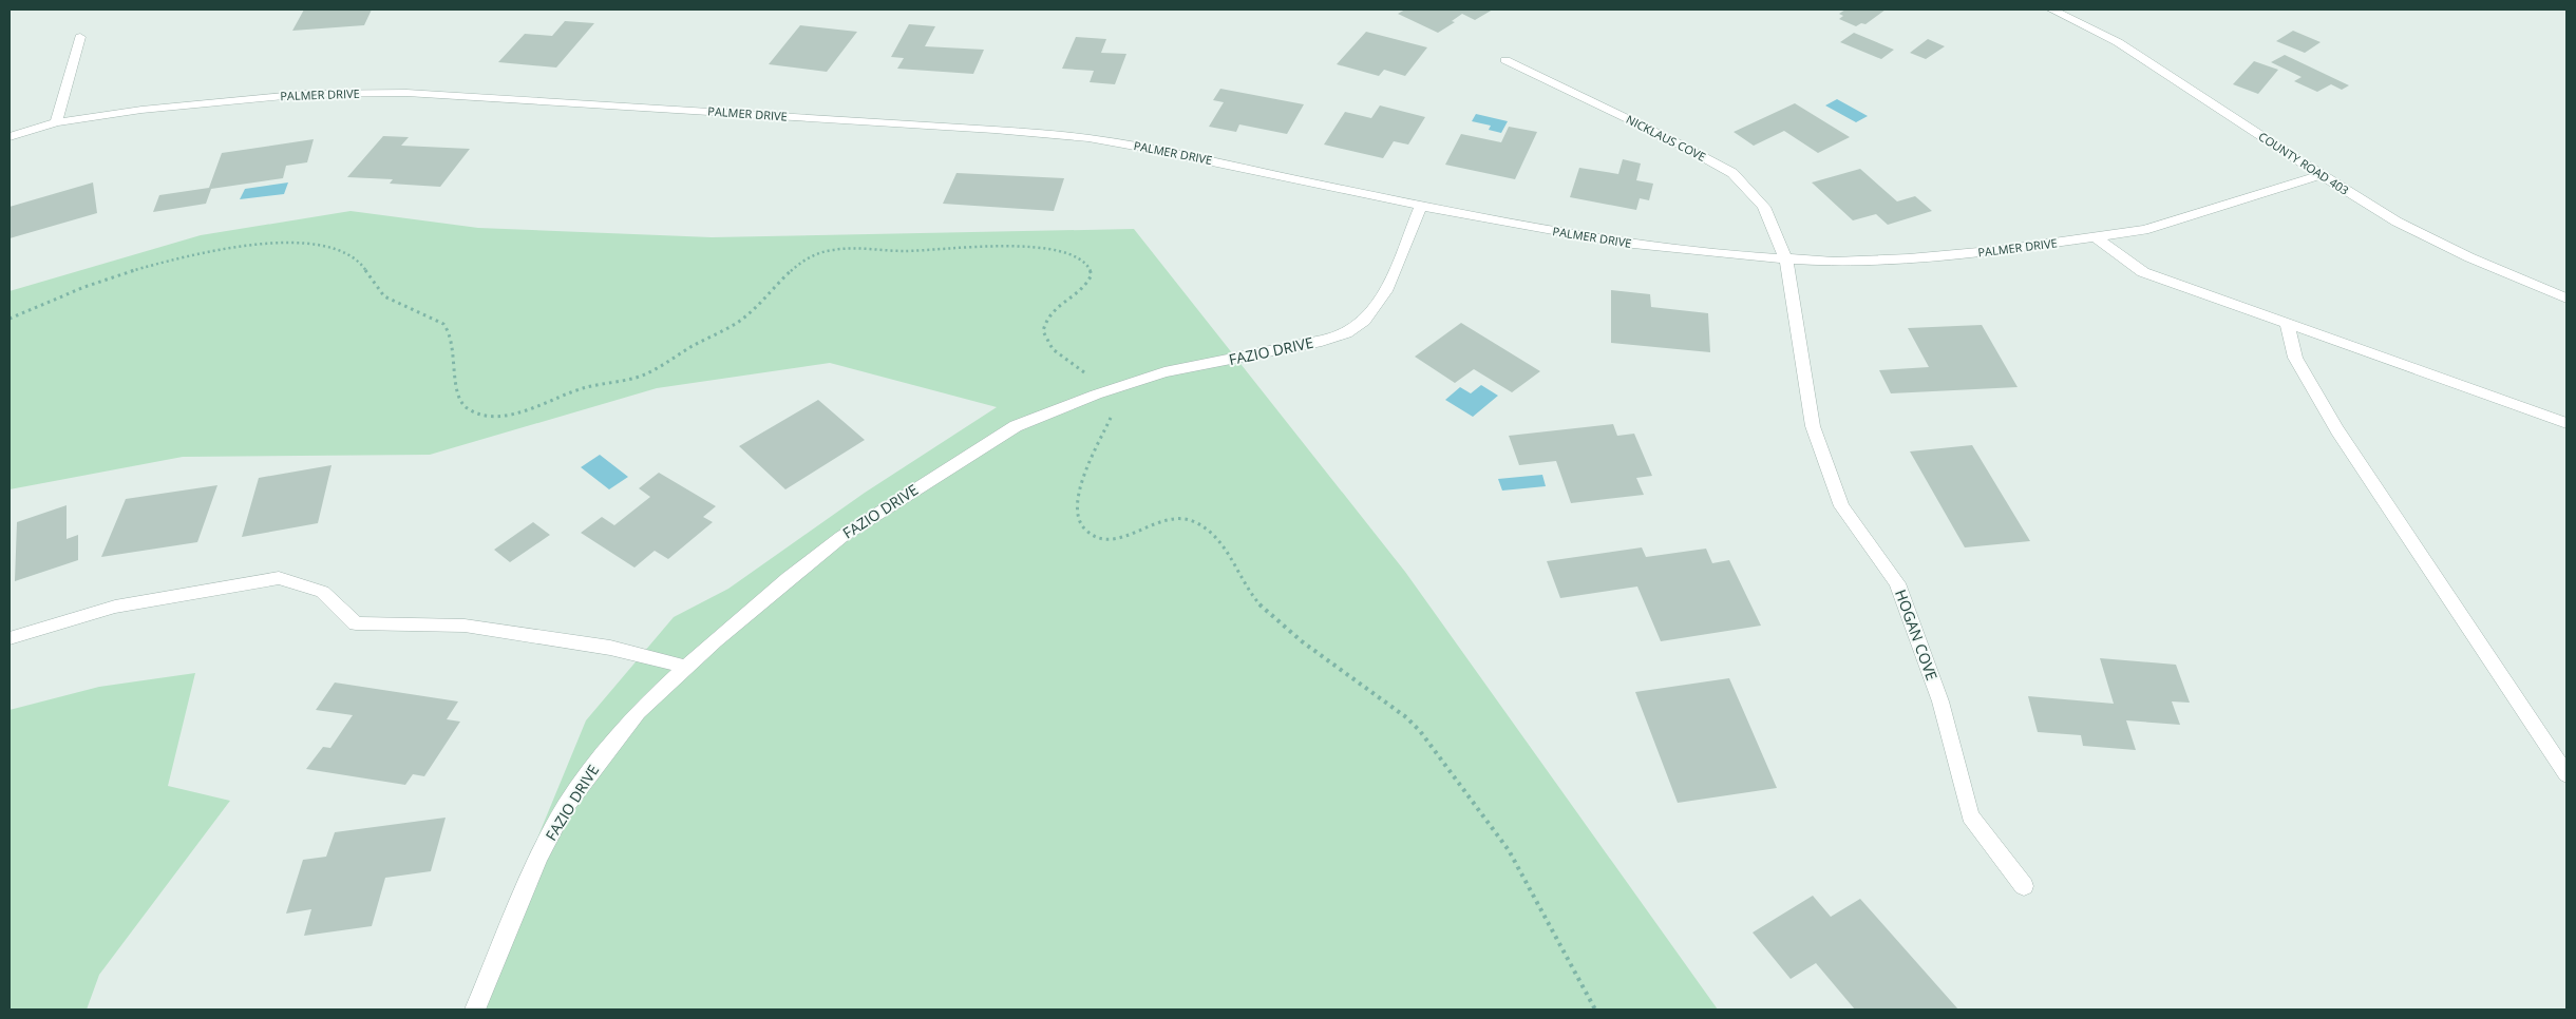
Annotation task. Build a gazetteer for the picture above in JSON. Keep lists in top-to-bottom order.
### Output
{
  "streets": {
    "street": [
      "PALMER DRIVE",
      "NICKLAUS COVE",
      "COUNTY ROAD 403",
      "FAZIO DRIVE",
      "HOGAN COVE"
    ]
  },
  "crossings": [
    ["PALMER DRIVE", "NICKLAUS COVE"],
    ["PALMER DRIVE", "COUNTY ROAD 403"],
    ["PALMER DRIVE", "FAZIO DRIVE"],
    ["PALMER DRIVE", "HOGAN COVE"],
    ["NICKLAUS COVE", "HOGAN COVE"]
  ]
}
